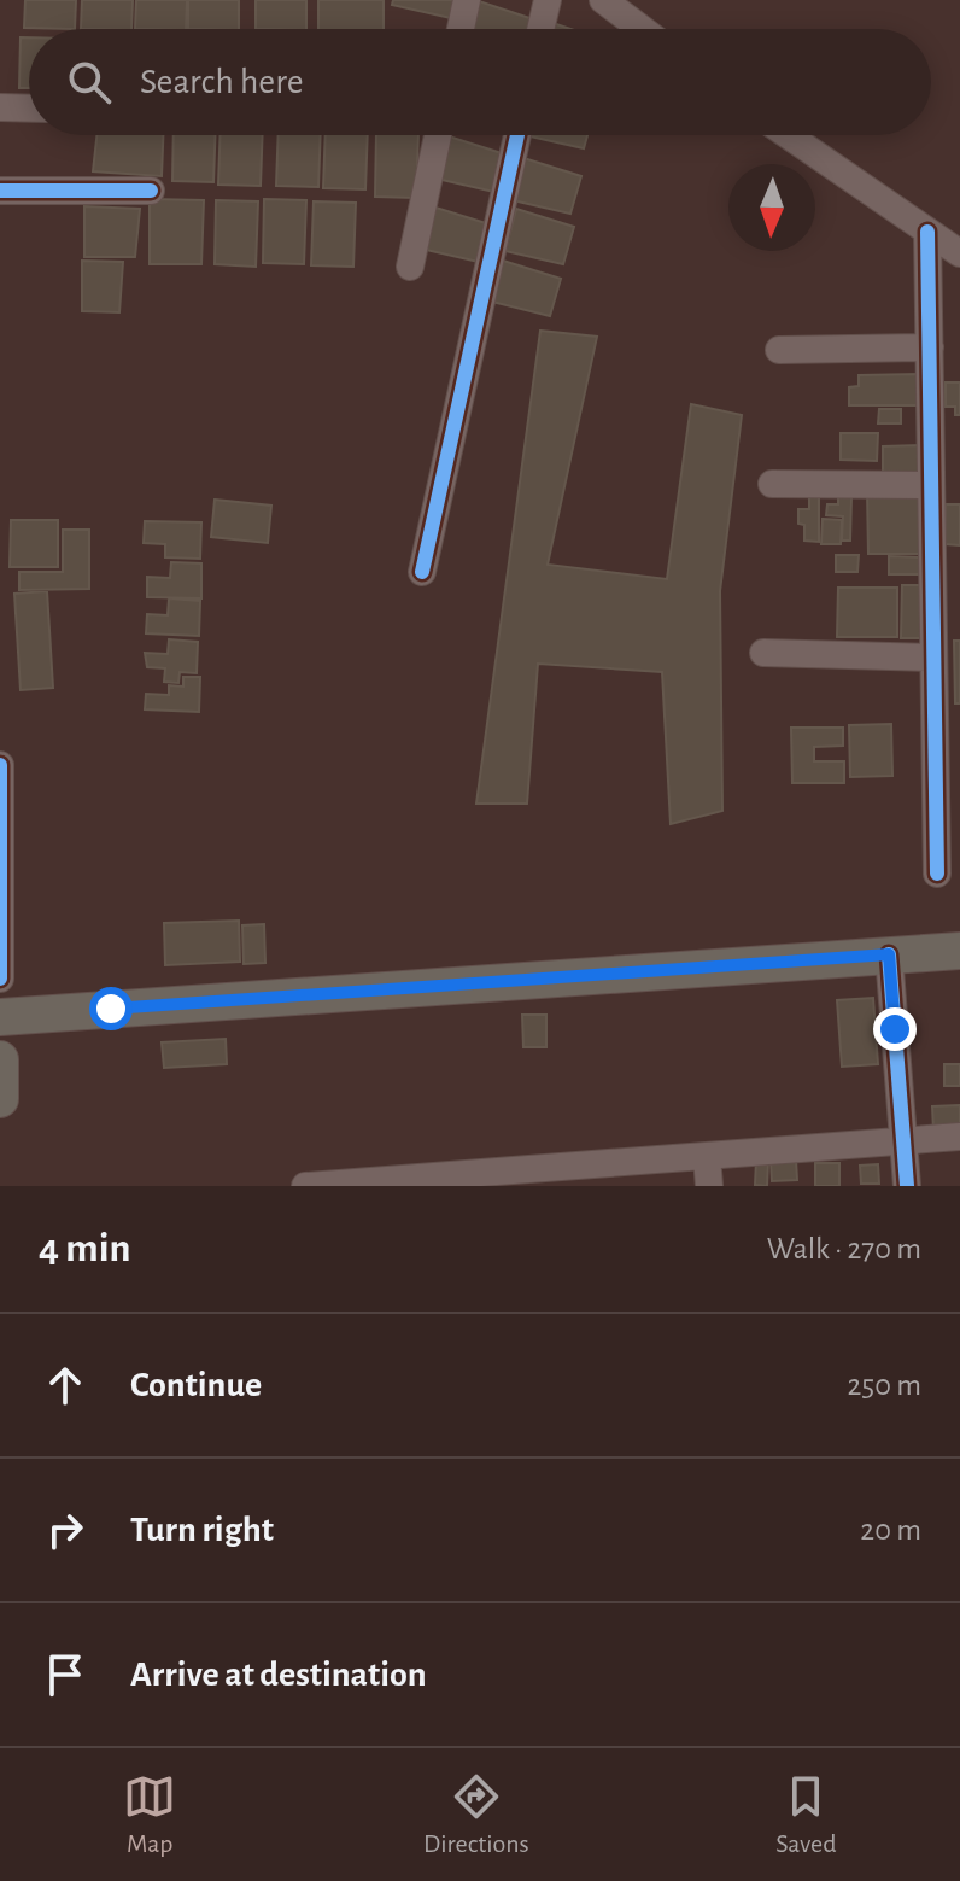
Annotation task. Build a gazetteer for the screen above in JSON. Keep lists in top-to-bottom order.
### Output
{
  "north": "bottom",
  "page": {
    "search": "Search here",
    "heading": ["4 min", "Walk · 270 m"],
    "list": [
      ["Continue", "250 m"],
      ["Turn right", "20 m"],
      "Arrive at destination"
    ],
    "nav": ["Map", "Directions", "Saved"]
  }
}
